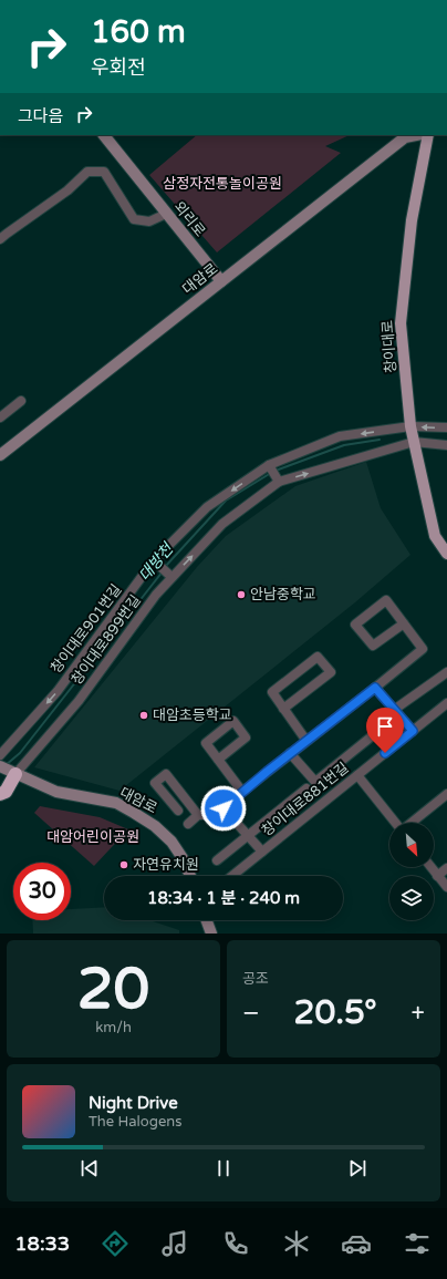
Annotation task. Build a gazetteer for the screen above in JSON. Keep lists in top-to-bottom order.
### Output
{
  "streets": {
    "main road": ["창이대로"],
    "street": [
      "외리로",
      "대암로",
      "창이대로901번길",
      "창이대로899번길",
      "창이대로881번길"
    ]
  },
  "crossings": [
    ["외리로", "대암로"],
    ["대암로", "창이대로899번길"],
    ["창이대로", "창이대로901번길"],
    ["창이대로", "창이대로899번길"]
  ],
  "one_way": ["창이대로901번길", "창이대로899번길"],
  "water": ["대방천"],
  "parks": ["삼정자전통놀이공원", "대암어린이공원"],
  "places": ["안남중학교", "대암초등학교", "자연유치원"],
  "north": "bottom right",
  "page": {
    "turn": ["160 m", "우회전"],
    "then": "그다음",
    "limit": "30",
    "trip": "18:34 · 1 분 · 240 m",
    "tile": [
      ["20", "km/h"],
      "공조"
    ],
    "heat": ["−", "20.5°", "+"],
    "song": ["Night Drive", "The Halogens"],
    "tabs": "18:33"
  }
}
